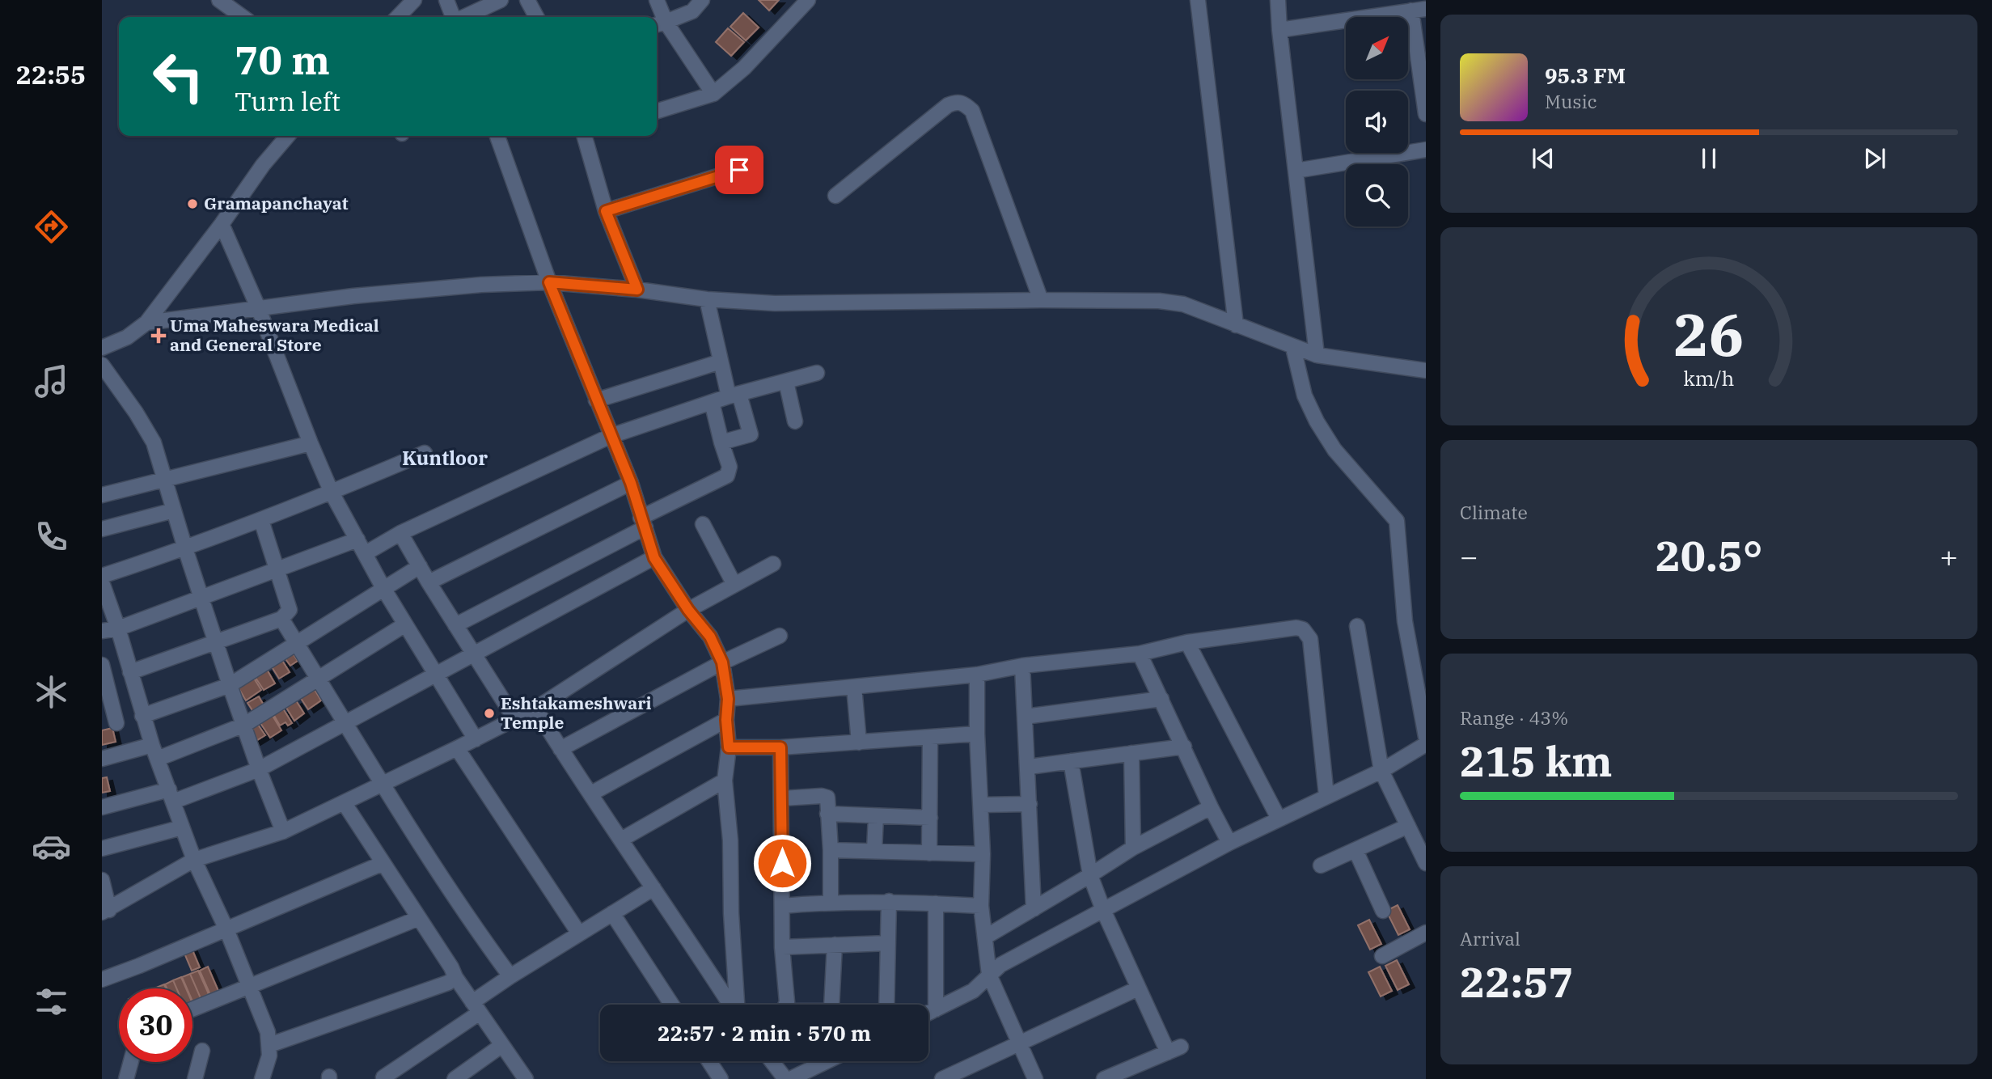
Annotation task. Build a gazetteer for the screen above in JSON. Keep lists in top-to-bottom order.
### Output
{
  "districts": ["Kuntloor"],
  "places": {
    "other": ["Gramapanchayat", "Eshtakameshwari Temple"],
    "health": ["Uma Maheswara Medical and General Store"]
  },
  "north": "top right",
  "page": {
    "tabs": "22:55",
    "turn": ["70 m", "Turn left"],
    "song": ["95.3 FM", "Music"],
    "tile": [
      "Climate",
      ["Range · 43%", "215 km"],
      ["Arrival", "22:57"]
    ],
    "heat": ["−", "20.5°", "+"],
    "limit": "30",
    "trip": "22:57 · 2 min · 570 m",
    "gauge": ["26", "km/h"]
  }
}
